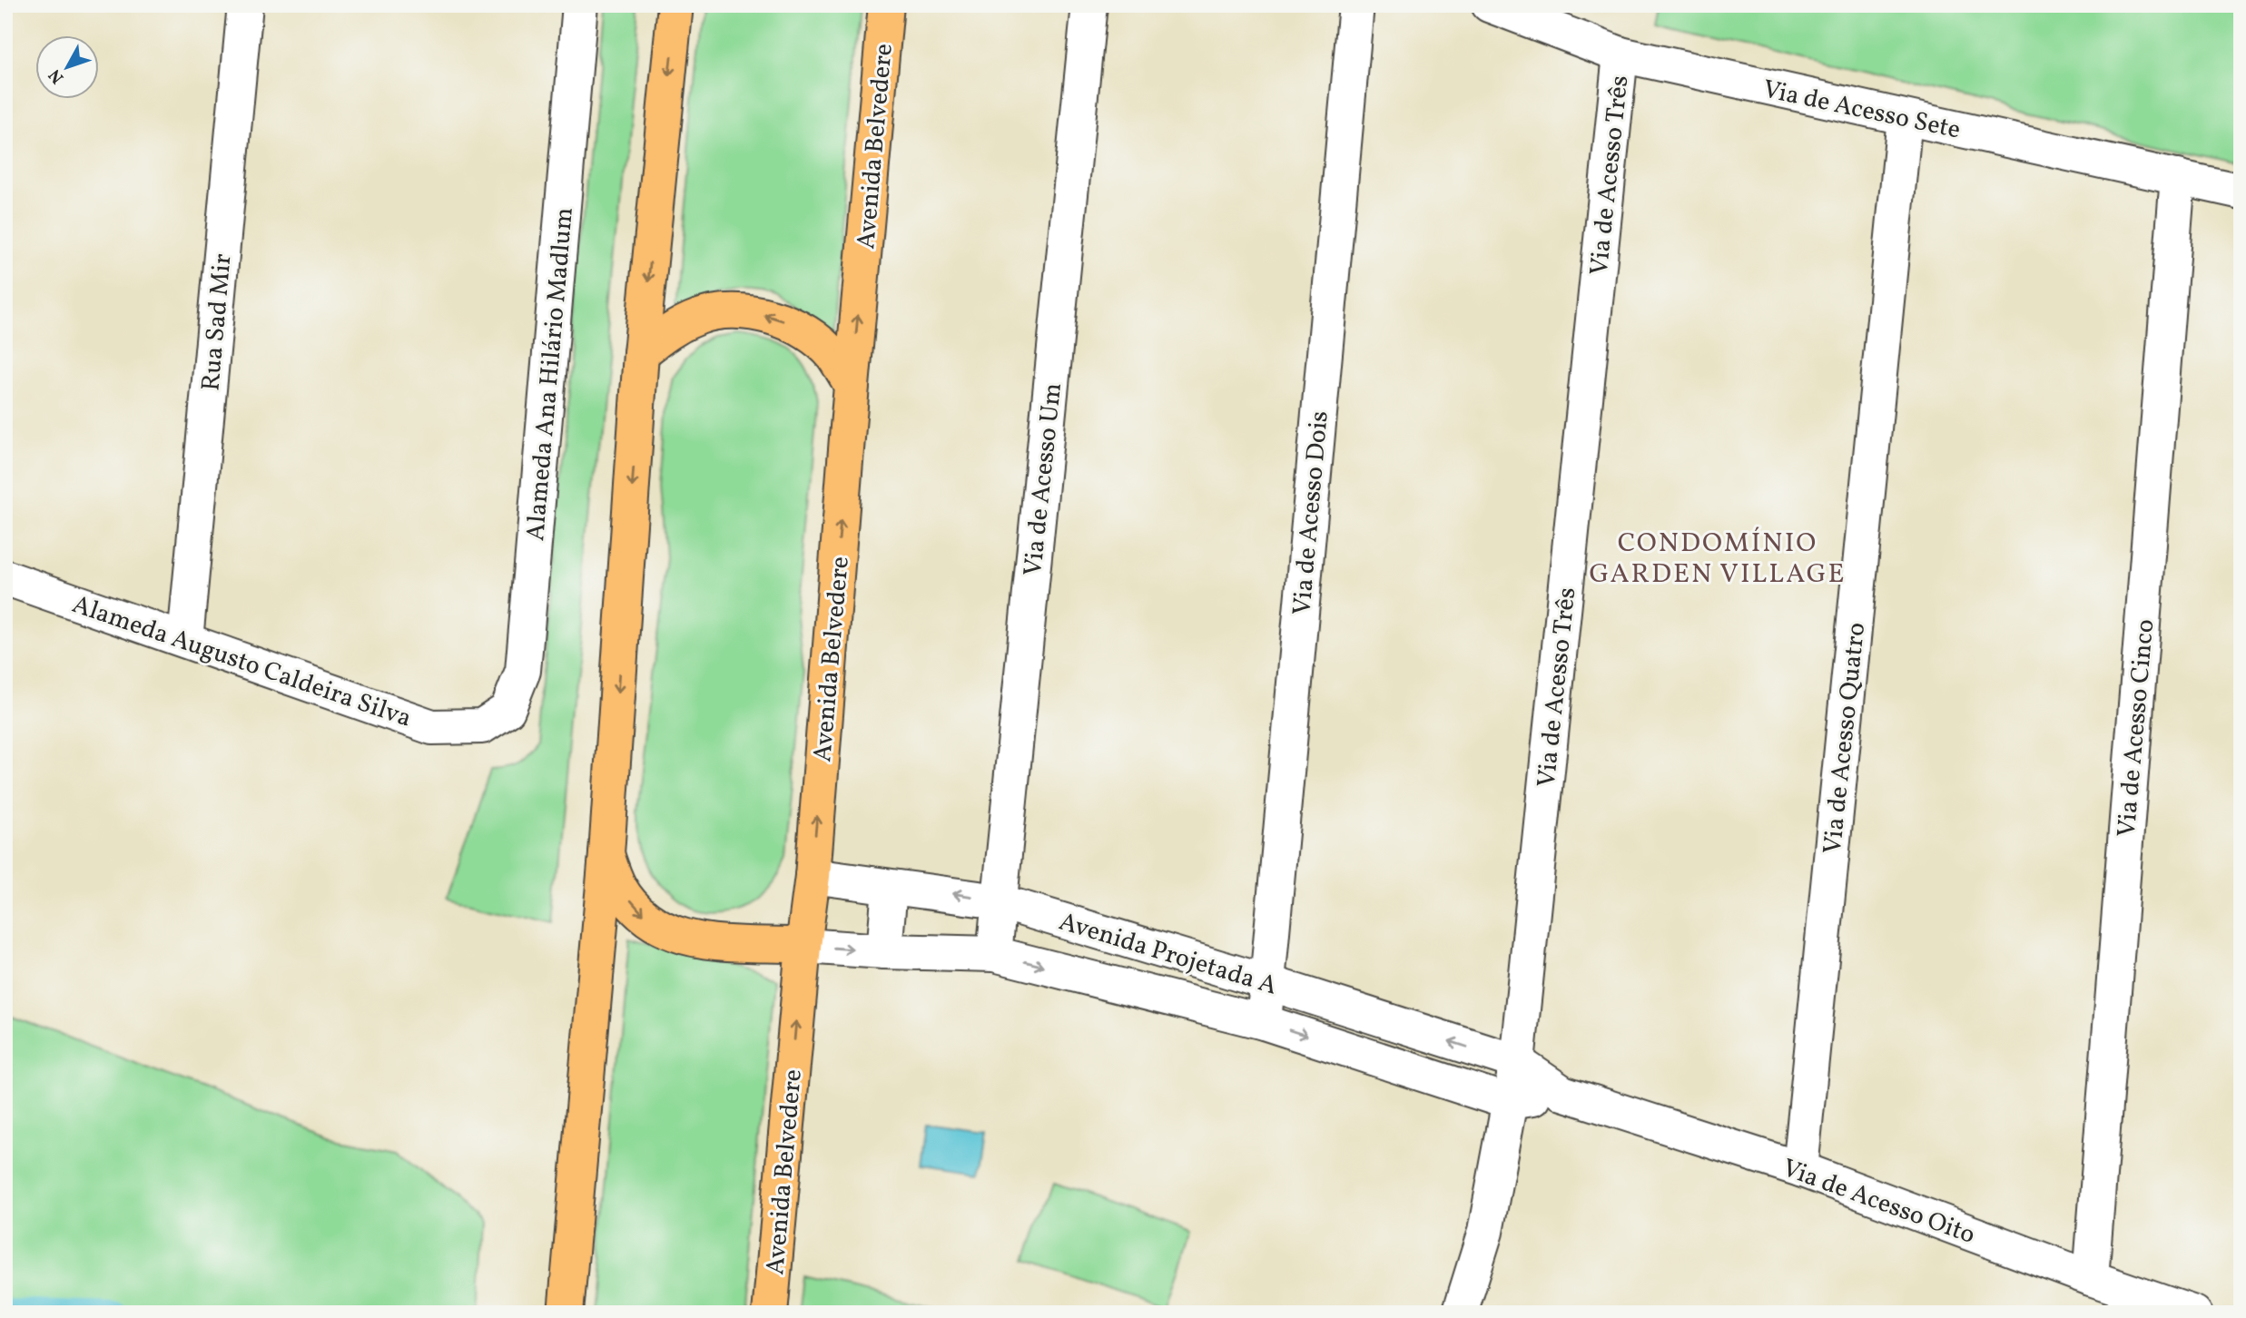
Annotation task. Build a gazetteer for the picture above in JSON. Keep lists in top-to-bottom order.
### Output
{
  "streets": {
    "main road": ["Avenida Belvedere"],
    "street": [
      "Via de Acesso Sete",
      "Via de Acesso Três",
      "Rua Sad Mir",
      "Alameda Ana Hilário Madlum",
      "Via de Acesso Um",
      "Via de Acesso Dois",
      "Alameda Augusto Caldeira Silva",
      "Via de Acesso Cinco",
      "Via de Acesso Quatro",
      "Avenida Projetada A",
      "Via de Acesso Oito"
    ]
  },
  "crossings": [
    ["Via de Acesso Sete", "Via de Acesso Três"],
    ["Via de Acesso Sete", "Via de Acesso Cinco"],
    ["Via de Acesso Sete", "Via de Acesso Quatro"],
    ["Avenida Belvedere", "Avenida Projetada A"],
    ["Via de Acesso Três", "Avenida Projetada A"],
    ["Via de Acesso Três", "Via de Acesso Oito"],
    ["Rua Sad Mir", "Alameda Augusto Caldeira Silva"],
    ["Alameda Ana Hilário Madlum", "Alameda Augusto Caldeira Silva"],
    ["Via de Acesso Um", "Avenida Projetada A"],
    ["Via de Acesso Dois", "Avenida Projetada A"],
    ["Via de Acesso Cinco", "Via de Acesso Oito"],
    ["Via de Acesso Quatro", "Via de Acesso Oito"],
    ["Avenida Projetada A", "Via de Acesso Oito"]
  ],
  "districts": ["CONDOMÍNIO GARDEN VILLAGE"],
  "north": "bottom left"
}
